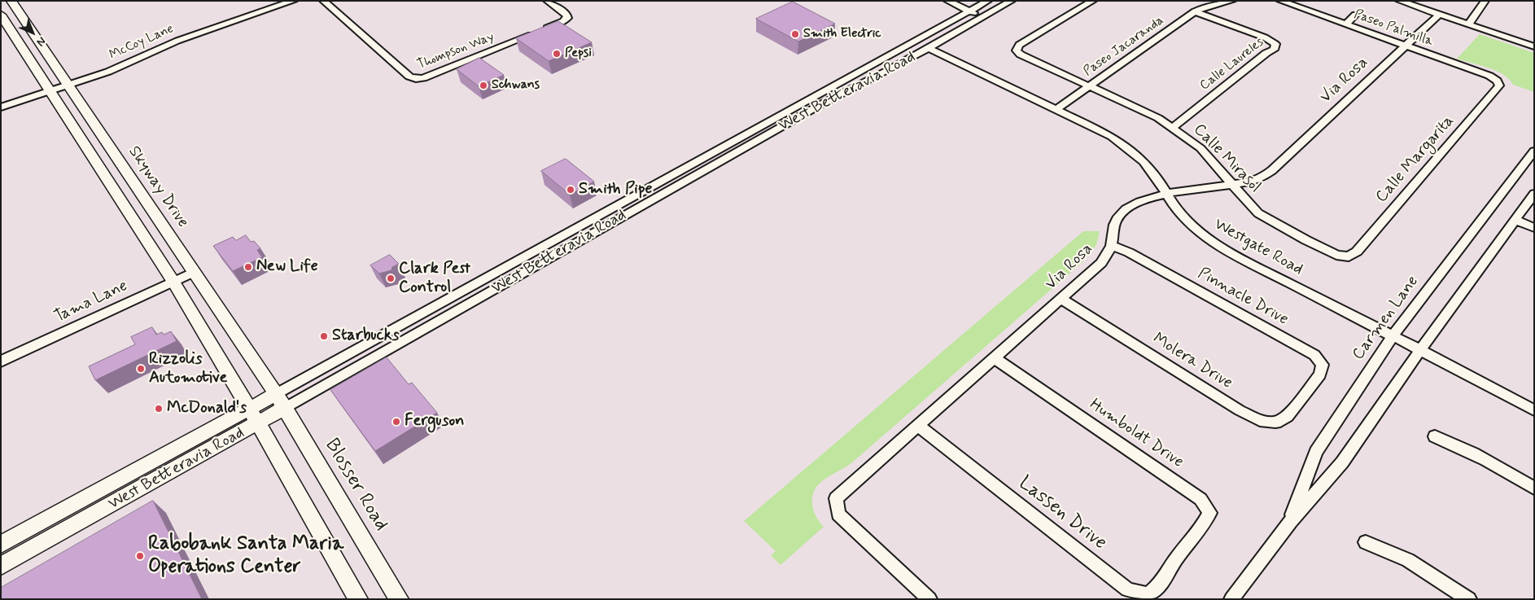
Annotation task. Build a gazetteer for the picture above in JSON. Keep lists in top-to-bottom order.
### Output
{
  "streets": {
    "main road": ["West Betteravia Road", "Skyway Drive", "Blosser Road"],
    "street": [
      "Paseo Palmilla",
      "McCoy Lane",
      "Paseo Jacaranda",
      "Thompson Way",
      "Calle Laureles",
      "Via Rosa",
      "Calle Mirasol",
      "Calle Margarita",
      "Westgate Road",
      "Pinnacle Drive",
      "Tama Lane",
      "Carmen Lane",
      "Molera Drive",
      "Humboldt Drive",
      "Lassen Drive"
    ]
  },
  "crossings": [
    ["Paseo Palmilla", "Via Rosa"],
    ["Paseo Palmilla", "Calle Margarita"],
    ["McCoy Lane", "Skyway Drive"],
    ["Paseo Jacaranda", "Calle Laureles"],
    ["Paseo Jacaranda", "Calle Mirasol"],
    ["Paseo Jacaranda", "Westgate Road"],
    ["Calle Laureles", "Calle Mirasol"],
    ["Via Rosa", "Calle Mirasol"],
    ["Via Rosa", "Westgate Road"],
    ["Via Rosa", "Pinnacle Drive"],
    ["Via Rosa", "Molera Drive"],
    ["Via Rosa", "Humboldt Drive"],
    ["Via Rosa", "Lassen Drive"],
    ["West Betteravia Road", "Skyway Drive"],
    ["West Betteravia Road", "Westgate Road"],
    ["West Betteravia Road", "Blosser Road"],
    ["Calle Mirasol", "Calle Margarita"],
    ["Skyway Drive", "Tama Lane"],
    ["Skyway Drive", "Blosser Road"],
    ["Westgate Road", "Carmen Lane"],
    ["Pinnacle Drive", "Molera Drive"],
    ["Humboldt Drive", "Lassen Drive"]
  ],
  "places": [
    "Smith Electric",
    "Pepsi",
    "Schwans",
    "Smith Pipe",
    "New Life",
    "Clark Pest Control",
    "Starbucks",
    "Rizzolis Automotive",
    "McDonald's",
    "Ferguson",
    "Rabobank Santa Maria Operations Center"
  ],
  "north": "bottom right"
}
